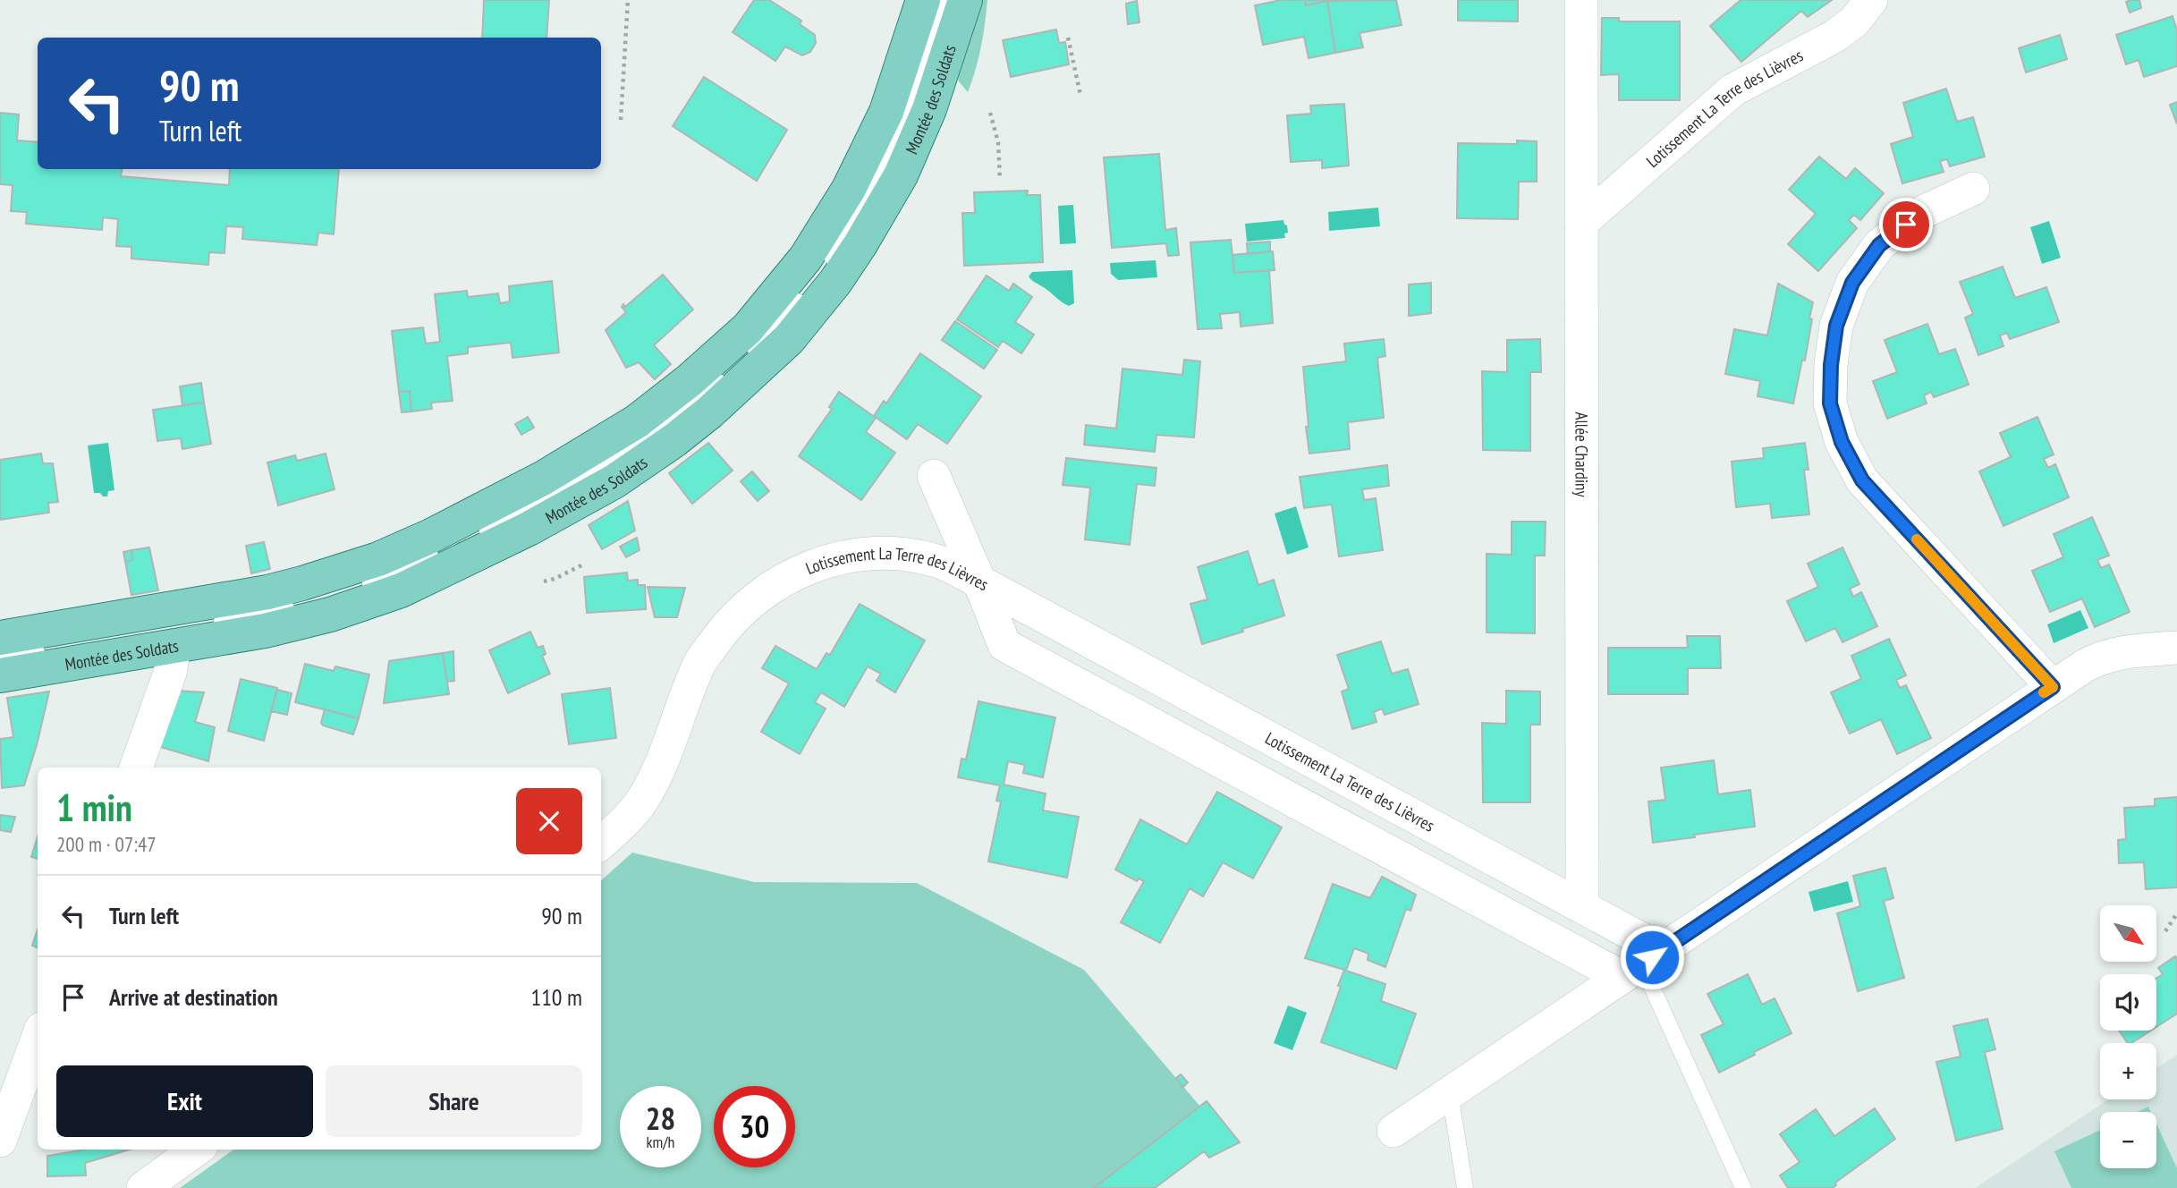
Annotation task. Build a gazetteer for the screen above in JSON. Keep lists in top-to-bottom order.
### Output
{
  "streets": {
    "main road": ["Montée des Soldats"],
    "street": ["Lotissement La Terre des Lièvres", "Allée Chardiny"]
  },
  "crossings": [
    ["Lotissement La Terre des Lièvres", "Allée Chardiny"]
  ],
  "north": "bottom right",
  "page": {
    "turn": ["90 m", "Turn left"],
    "heading": ["1 min", "200 m · 07:47"],
    "list": [
      {
        "name": "Turn left",
        "value": "90 m"
      },
      {
        "name": "Arrive at destination",
        "value": "110 m"
      }
    ],
    "map_buttons": ["+", "−"],
    "buttons": ["Exit", "Share"],
    "speed": "28 km/h",
    "limit": "30"
  }
}
